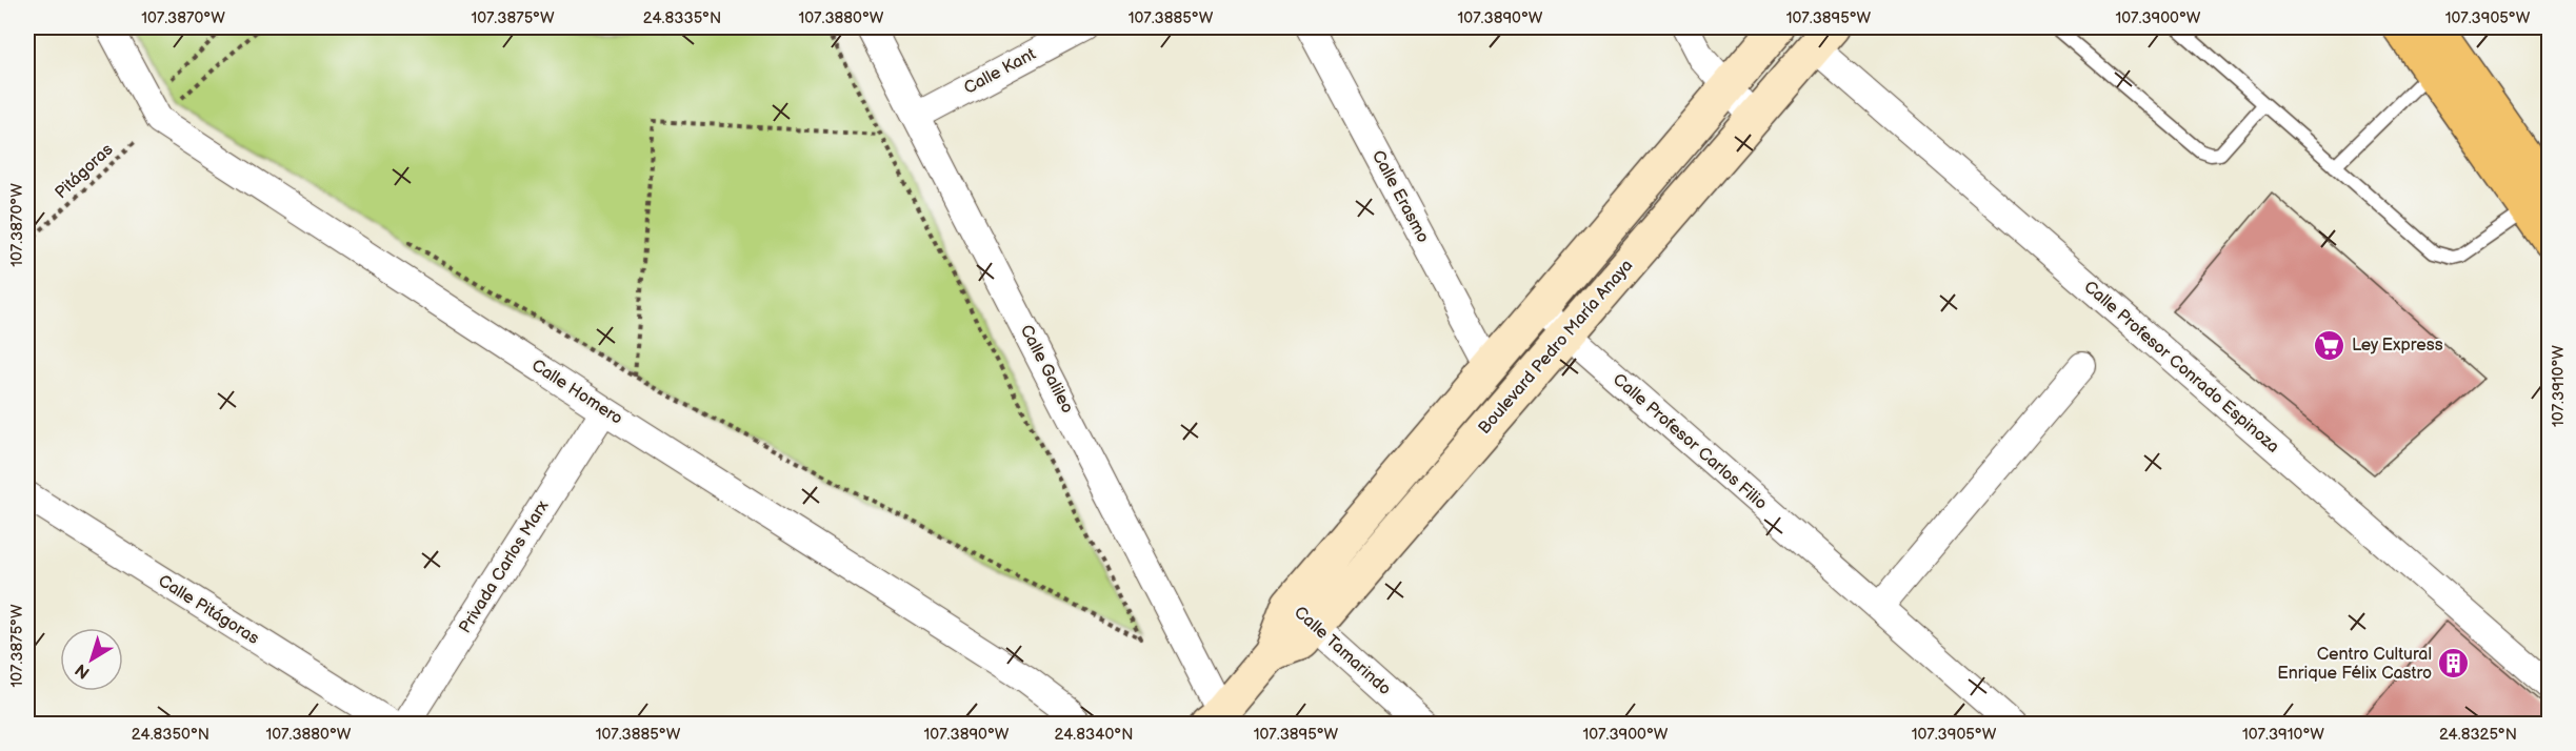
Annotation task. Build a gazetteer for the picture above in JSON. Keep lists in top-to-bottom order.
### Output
{
  "streets": {
    "street": [
      "Calle Kant",
      "Calle Erasmo",
      "Boulevard Pedro María Anaya",
      "Calle Profesor Conrado Espinoza",
      "Calle Galileo",
      "Calle Homero",
      "Calle Profesor Carlos Filio",
      "Privada Carlos Marx",
      "Calle Pitágoras",
      "Calle Tamarindo"
    ],
    "path": ["Pitágoras"]
  },
  "crossings": [
    ["Calle Kant", "Calle Galileo"],
    ["Pitágoras", "Calle Homero"],
    ["Calle Erasmo", "Boulevard Pedro María Anaya"],
    ["Boulevard Pedro María Anaya", "Calle Profesor Conrado Espinoza"],
    ["Boulevard Pedro María Anaya", "Calle Galileo"],
    ["Boulevard Pedro María Anaya", "Calle Profesor Carlos Filio"],
    ["Boulevard Pedro María Anaya", "Calle Tamarindo"],
    ["Calle Homero", "Privada Carlos Marx"]
  ],
  "places": {
    "supermarket": ["Ley Express"],
    "building": ["Centro Cultural Enrique Félix Castro"]
  },
  "north": "bottom left",
  "coordinates": [
    "107.3870°W",
    "107.3875°W",
    "24.8335°N",
    "107.3880°W",
    "107.3885°W",
    "107.3890°W",
    "107.3895°W",
    "107.3900°W",
    "107.3905°W",
    "107.3910°W",
    "24.8350°N",
    "24.8340°N",
    "24.8325°N"
  ]
}
